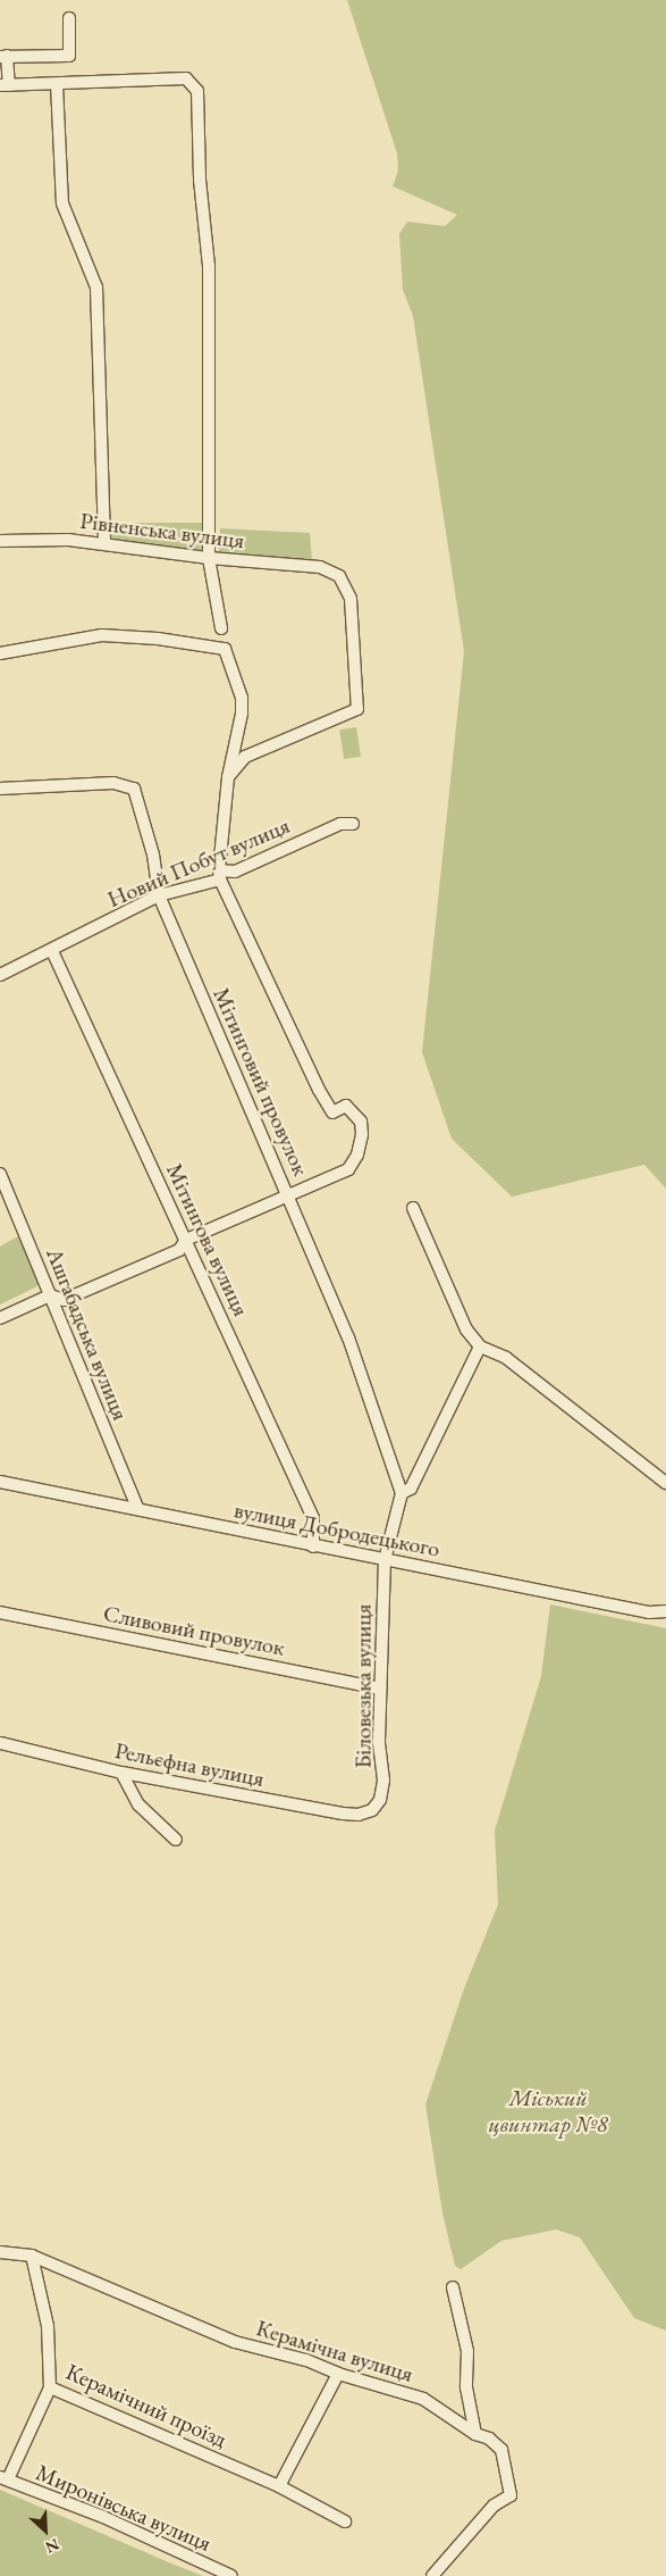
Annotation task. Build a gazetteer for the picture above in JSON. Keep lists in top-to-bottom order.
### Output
{
  "streets": {
    "street": [
      "Рівненська вулиця",
      "Новий Побут вулиця",
      "Мітинговий провулок",
      "Мітингова вулиця",
      "Ашгабадська вулиця",
      "вулиця Добродецького",
      "Сливовий провулок",
      "Біловезька вулиця",
      "Рельєфна вулиця",
      "Керамічна вулиця",
      "Керамічний проїзд",
      "Миронівська вулиця"
    ]
  },
  "crossings": [
    ["Новий Побут вулиця", "Мітинговий провулок"],
    ["Новий Побут вулиця", "Мітингова вулиця"],
    ["Мітинговий провулок", "Біловезька вулиця"],
    ["Мітингова вулиця", "вулиця Добродецького"],
    ["Ашгабадська вулиця", "вулиця Добродецького"],
    ["вулиця Добродецького", "Біловезька вулиця"],
    ["Сливовий провулок", "Біловезька вулиця"],
    ["Біловезька вулиця", "Рельєфна вулиця"],
    ["Керамічна вулиця", "Керамічний проїзд"]
  ],
  "parks": ["Міський цвинтар №8"],
  "north": "bottom right"
}
